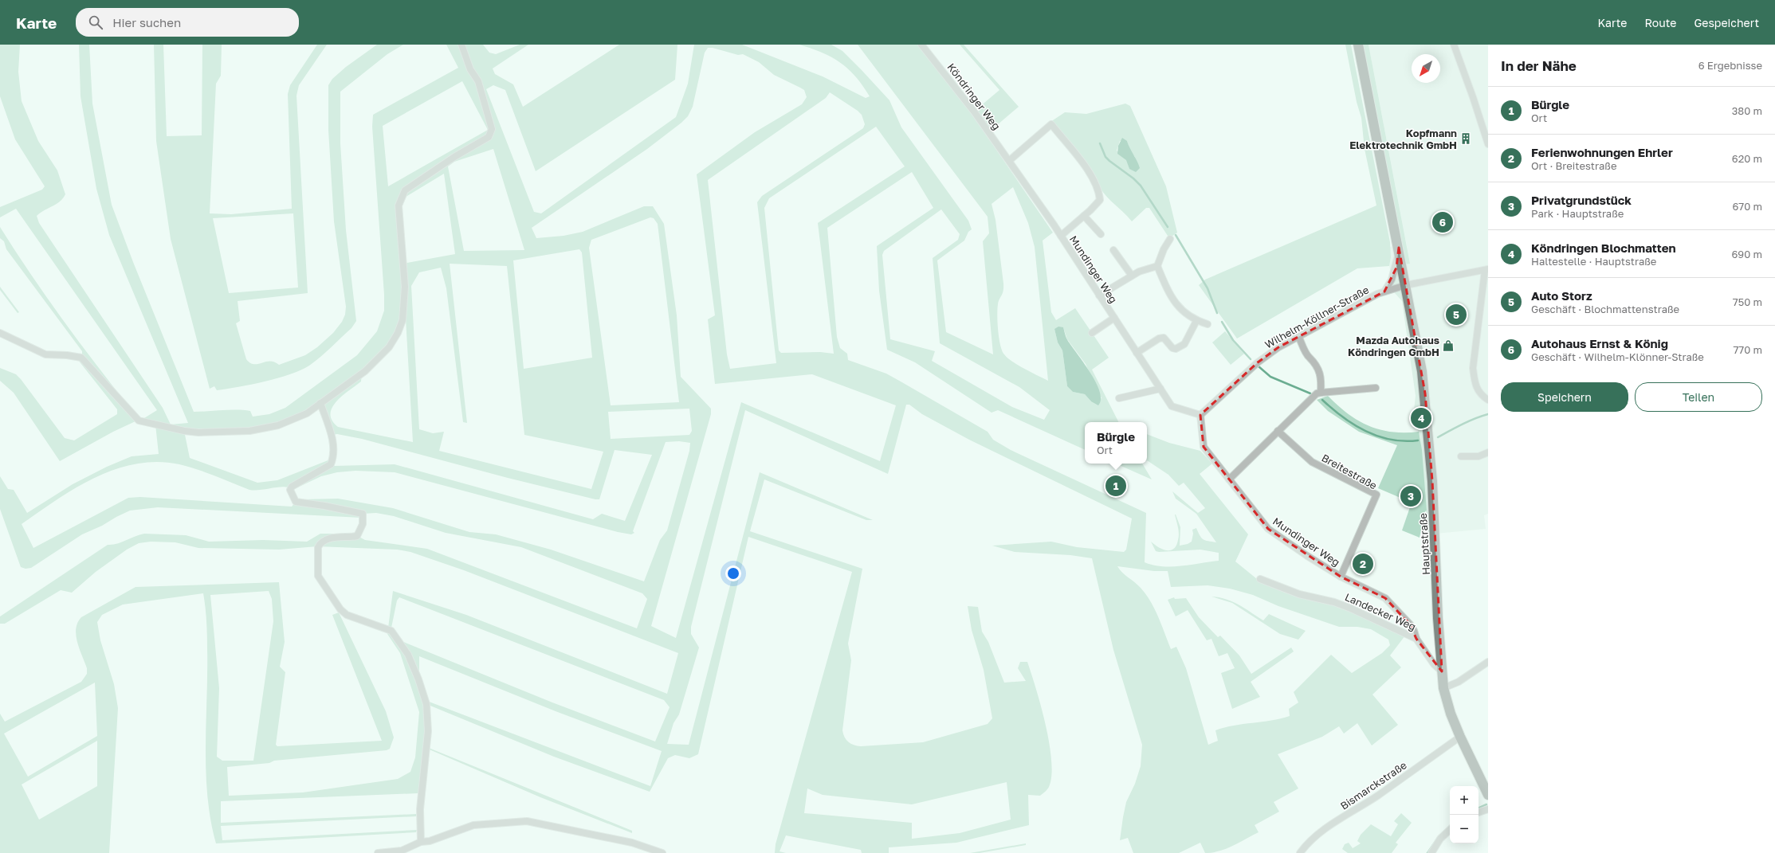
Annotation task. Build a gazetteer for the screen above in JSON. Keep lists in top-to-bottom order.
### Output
{
  "streets": {
    "main road": ["Hauptstraße"],
    "street": [
      "Köndringer Weg",
      "Mundinger Weg",
      "Wilhelm-Köllner-Straße",
      "Breitestraße",
      "Landecker Weg",
      "Bismarckstraße"
    ]
  },
  "crossings": [
    ["Köndringer Weg", "Mundinger Weg"],
    ["Mundinger Weg", "Wilhelm-Köllner-Straße"],
    ["Mundinger Weg", "Breitestraße"],
    ["Mundinger Weg", "Landecker Weg"],
    ["Wilhelm-Köllner-Straße", "Hauptstraße"],
    ["Hauptstraße", "Landecker Weg"],
    ["Hauptstraße", "Bismarckstraße"]
  ],
  "places": {
    "building": ["Kopfmann Elektrotechnik GmbH"],
    "shop": ["Mazda Autohaus Köndringen GmbH"]
  },
  "north": "bottom left",
  "page": {
    "header": "Karte",
    "search": "Hier suchen",
    "nav": ["Karte", "Route", "Gespeichert"],
    "heading": ["In der Nähe", "6 Ergebnisse"],
    "list": [
      {
        "mark": "1",
        "name": "Bürgle",
        "note": "Ort",
        "value": "380 m"
      },
      {
        "mark": "2",
        "name": "Ferienwohnungen Ehrler",
        "note": "Ort · Breitestraße",
        "value": "620 m"
      },
      {
        "mark": "3",
        "name": "Privatgrundstück",
        "note": "Park · Hauptstraße",
        "value": "670 m"
      },
      {
        "mark": "4",
        "name": "Köndringen Blochmatten",
        "note": "Haltestelle · Hauptstraße",
        "value": "690 m"
      },
      {
        "mark": "5",
        "name": "Auto Storz",
        "note": "Geschäft · Blochmattenstraße",
        "value": "750 m"
      },
      {
        "mark": "6",
        "name": "Autohaus Ernst & König",
        "note": "Geschäft · Wilhelm-Klönner-Straße",
        "value": "770 m"
      }
    ],
    "pins": [
      "6",
      "5",
      "4",
      "1",
      "3",
      "2"
    ],
    "buttons": ["Speichern", "Teilen"],
    "popup": ["Bürgle", "Ort"],
    "map_buttons": ["+", "−"]
  }
}
